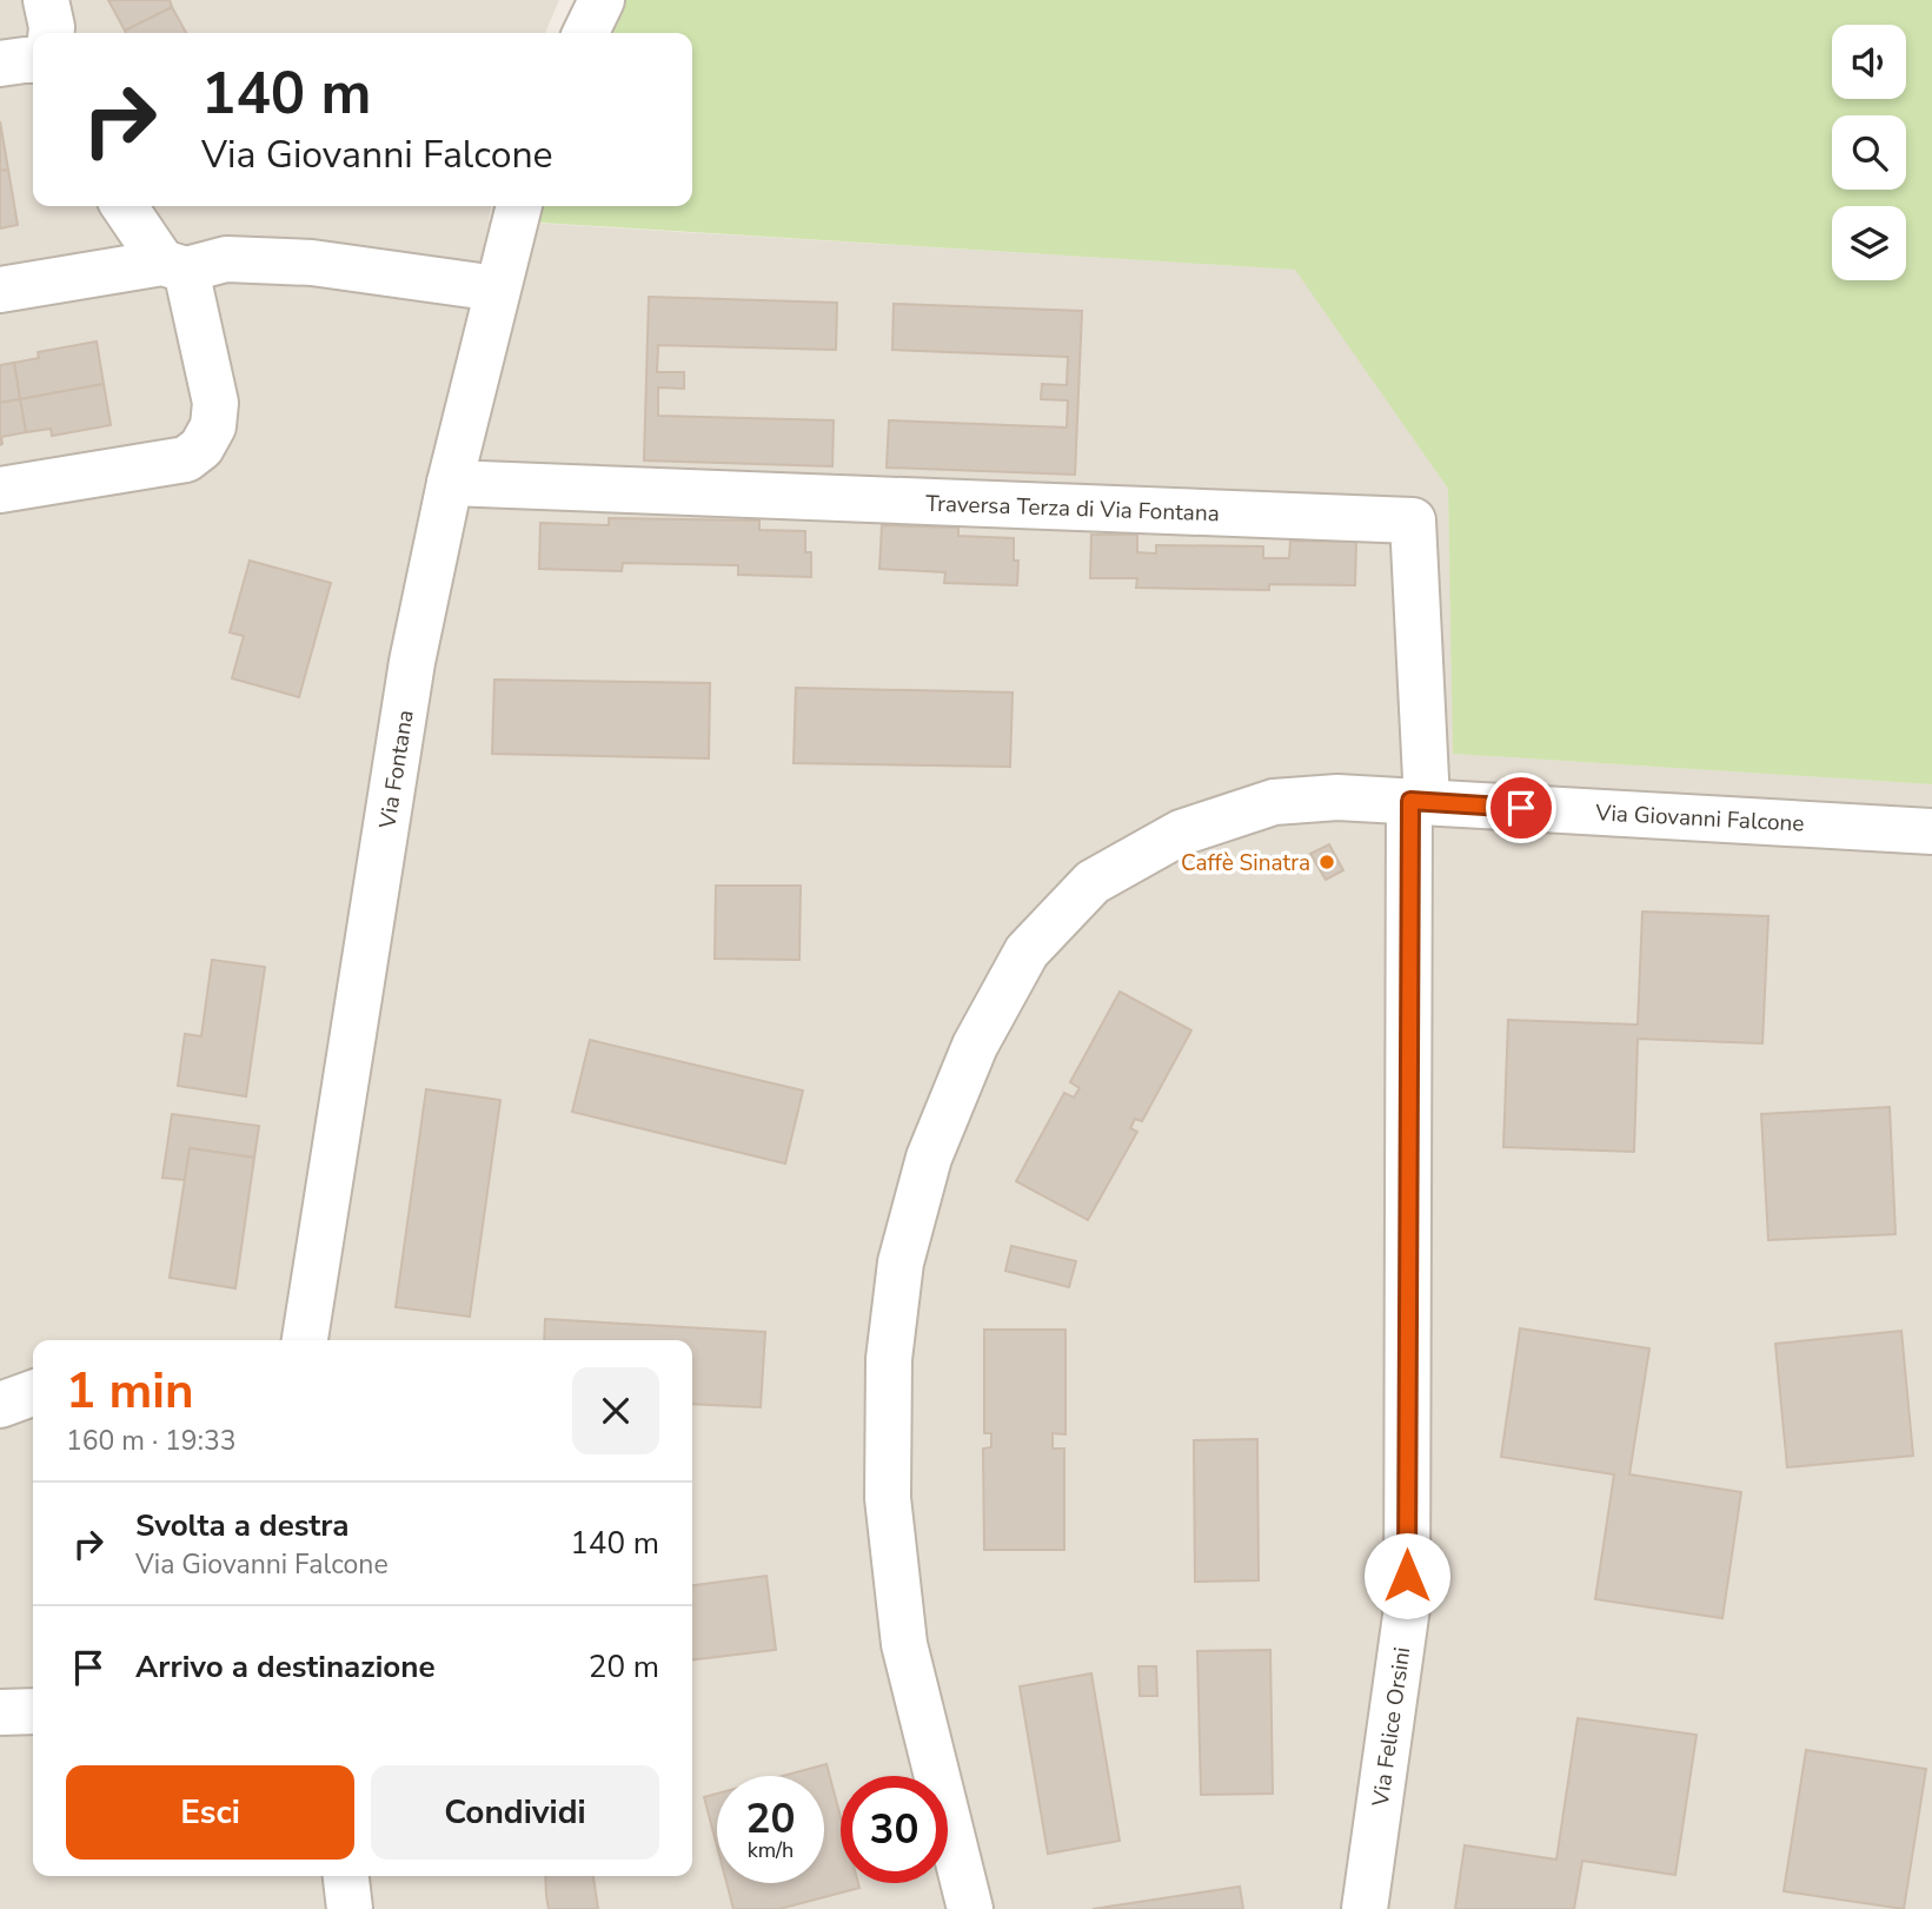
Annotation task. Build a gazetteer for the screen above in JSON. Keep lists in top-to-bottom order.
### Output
{
  "streets": {
    "street": [
      "Traversa Terza di Via Fontana",
      "Via Fontana",
      "Via Giovanni Falcone",
      "Via Felice Orsini"
    ]
  },
  "crossings": [
    ["Traversa Terza di Via Fontana", "Via Fontana"],
    ["Traversa Terza di Via Fontana", "Via Giovanni Falcone"],
    ["Traversa Terza di Via Fontana", "Via Felice Orsini"],
    ["Via Giovanni Falcone", "Via Felice Orsini"]
  ],
  "places": ["Caffè Sinatra"],
  "page": {
    "turn": ["140 m", "Via Giovanni Falcone"],
    "heading": ["1 min", "160 m · 19:33"],
    "list": [
      {
        "name": "Svolta a destra",
        "note": "Via Giovanni Falcone",
        "value": "140 m"
      },
      {
        "name": "Arrivo a destinazione",
        "value": "20 m"
      }
    ],
    "buttons": ["Esci", "Condividi"],
    "speed": "20 km/h",
    "limit": "30"
  }
}
